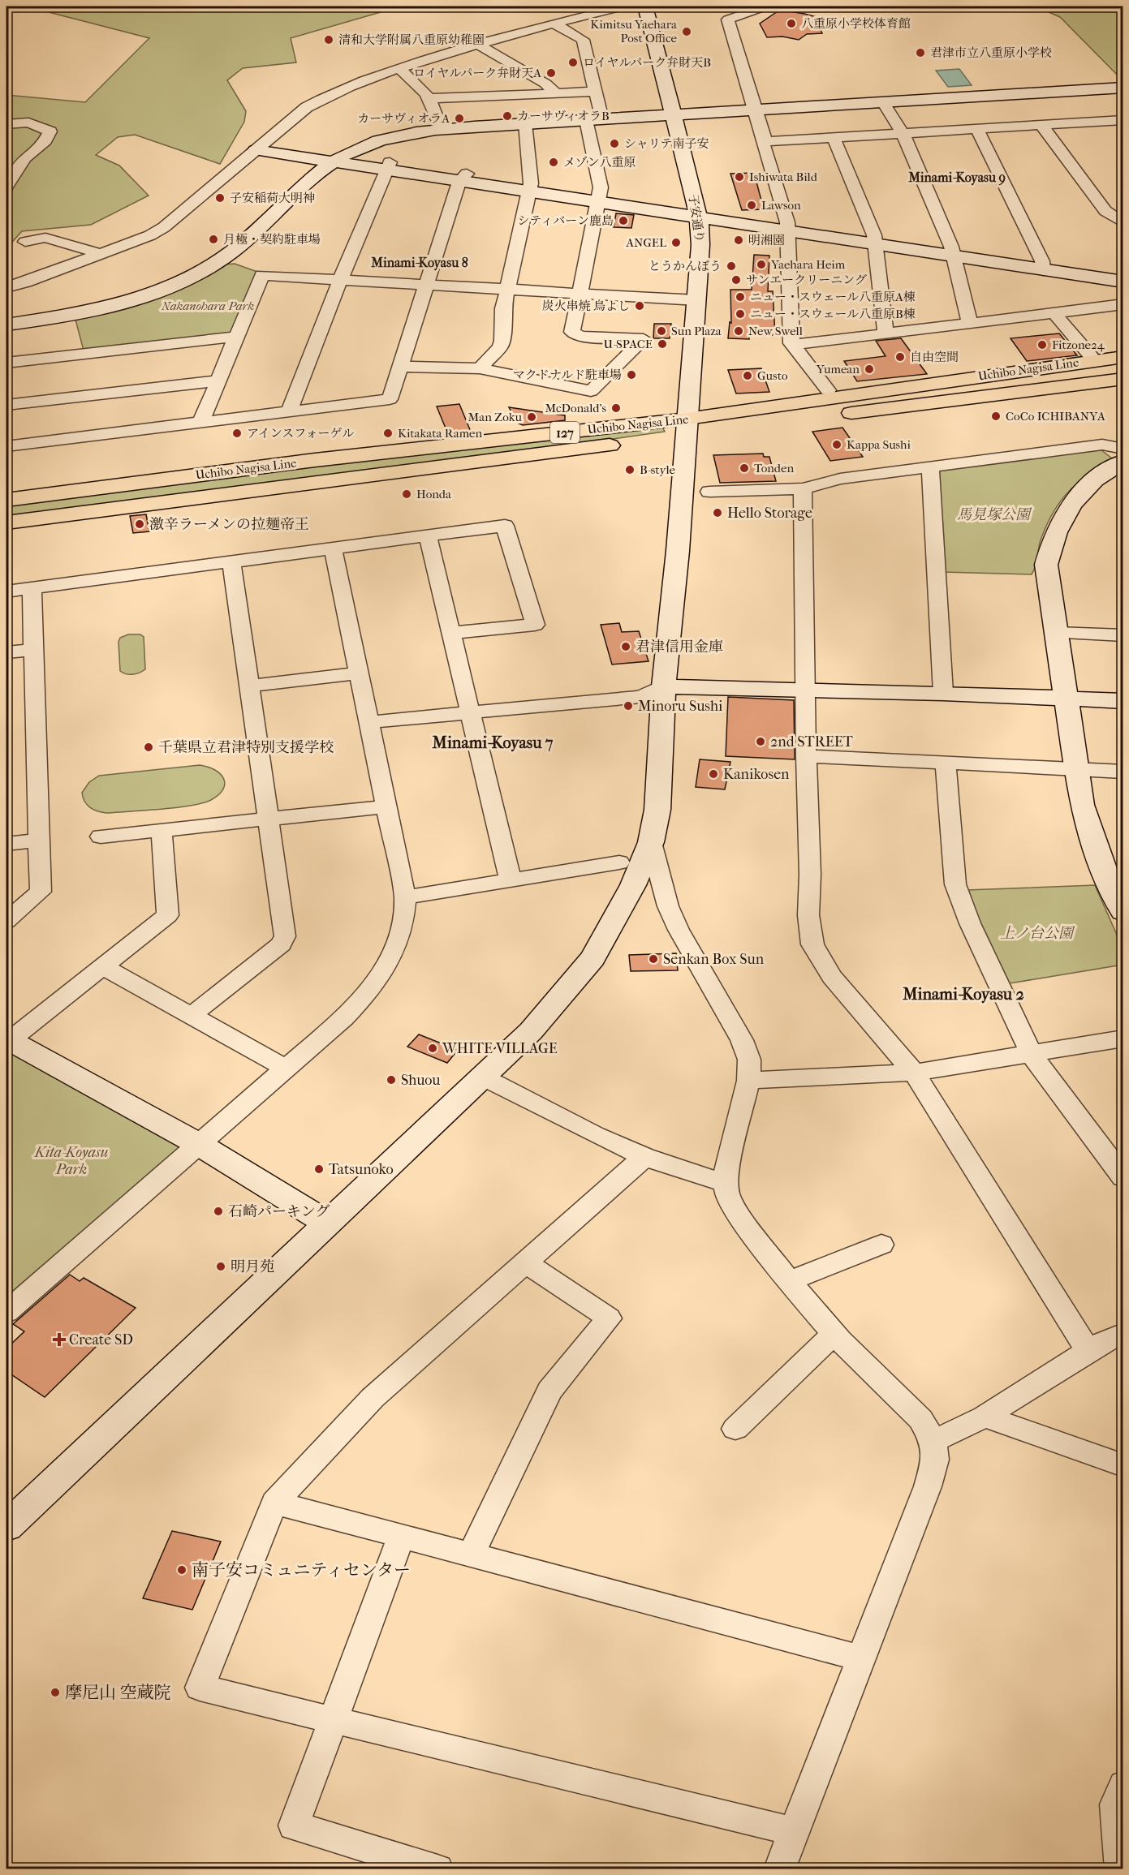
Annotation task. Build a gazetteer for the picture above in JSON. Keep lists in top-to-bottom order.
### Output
{
  "streets": {
    "highway": ["Uchibo Nagisa Line", "127"],
    "street": ["子安通り"]
  },
  "crossings": [
    ["子安通り", "Uchibo Nagisa Line"]
  ],
  "districts": [
    "Minami-Koyasu 9",
    "Minami-Koyasu 8",
    "Minami-Koyasu 7",
    "Minami-Koyasu 2"
  ],
  "parks": [
    "Nakanohara Park",
    "馬見塚公園",
    "上ノ台公園",
    "Kita-Koyasu Park"
  ],
  "places": {
    "other": [
      "八重原小学校体育館",
      "Kimitsu Yaehara Post Office",
      "清和大学附属八重原幼稚園",
      "君津市立八重原小学校",
      "ロイヤルパーク弁財天B",
      "ロイヤルパーク弁財天A",
      "カーサヴィオラB",
      "カーサヴィオラA",
      "シャリテ南子安",
      "メゾン八重原",
      "Ishiwata Bild",
      "子安稲荷大明神",
      "Lawson",
      "シティバーン鹿島",
      "月極・契約駐車場",
      "明湘園",
      "ANGEL",
      "Yaehara Heim",
      "とうかんぼう",
      "サンエークリーニング",
      "ニュー・スウェール八重原A棟",
      "炭火串焼 鳥よし",
      "ニュー・スウェール八重原B棟",
      "Sun Plaza",
      "New Swell",
      "U-SPACE",
      "Fitzone24",
      "自由空間",
      "Yumean",
      "マクドナルド駐車場",
      "Gusto",
      "McDonald's",
      "CoCo ICHIBANYA",
      "Man Zoku",
      "アインスフォーゲル",
      "Kitakata Ramen",
      "Kappa Sushi",
      "Tonden",
      "B-style",
      "Honda",
      "Hello Storage",
      "激辛ラーメンの拉麺帝王",
      "君津信用金庫",
      "Minoru Sushi",
      "2nd STREET",
      "千葉県立君津特別支援学校",
      "Kanikosen",
      "Senkan Box Sun",
      "WHITE VILLAGE",
      "Shuou",
      "Tatsunoko",
      "石崎パーキング",
      "明月苑",
      "南子安コミュニティセンター",
      "摩尼山 空蔵院"
    ],
    "health": ["Create SD"]
  }
}
